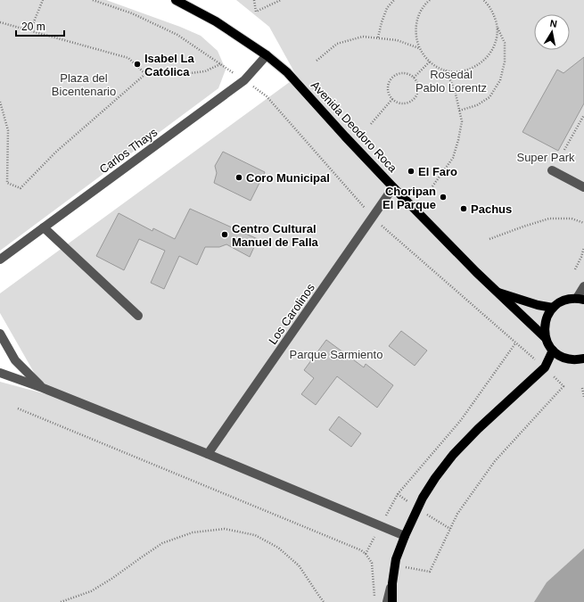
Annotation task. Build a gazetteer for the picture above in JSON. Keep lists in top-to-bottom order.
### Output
{
  "streets": {
    "main road": ["Avenida Deodoro Roca"],
    "street": ["Carlos Thays", "Los Carolinos"]
  },
  "crossings": [
    ["Avenida Deodoro Roca", "Carlos Thays"],
    ["Avenida Deodoro Roca", "Los Carolinos"]
  ],
  "parks": [
    "Rosedal Pablo Lorentz",
    "Plaza del Bicentenario",
    "Super Park",
    "Parque Sarmiento"
  ],
  "places": [
    "Isabel La Católica",
    "El Faro",
    "Coro Municipal",
    "Choripan El Parque",
    "Pachus",
    "Centro Cultural Manuel de Falla"
  ],
  "scale_bar": "20 m",
  "north": "top"
}
